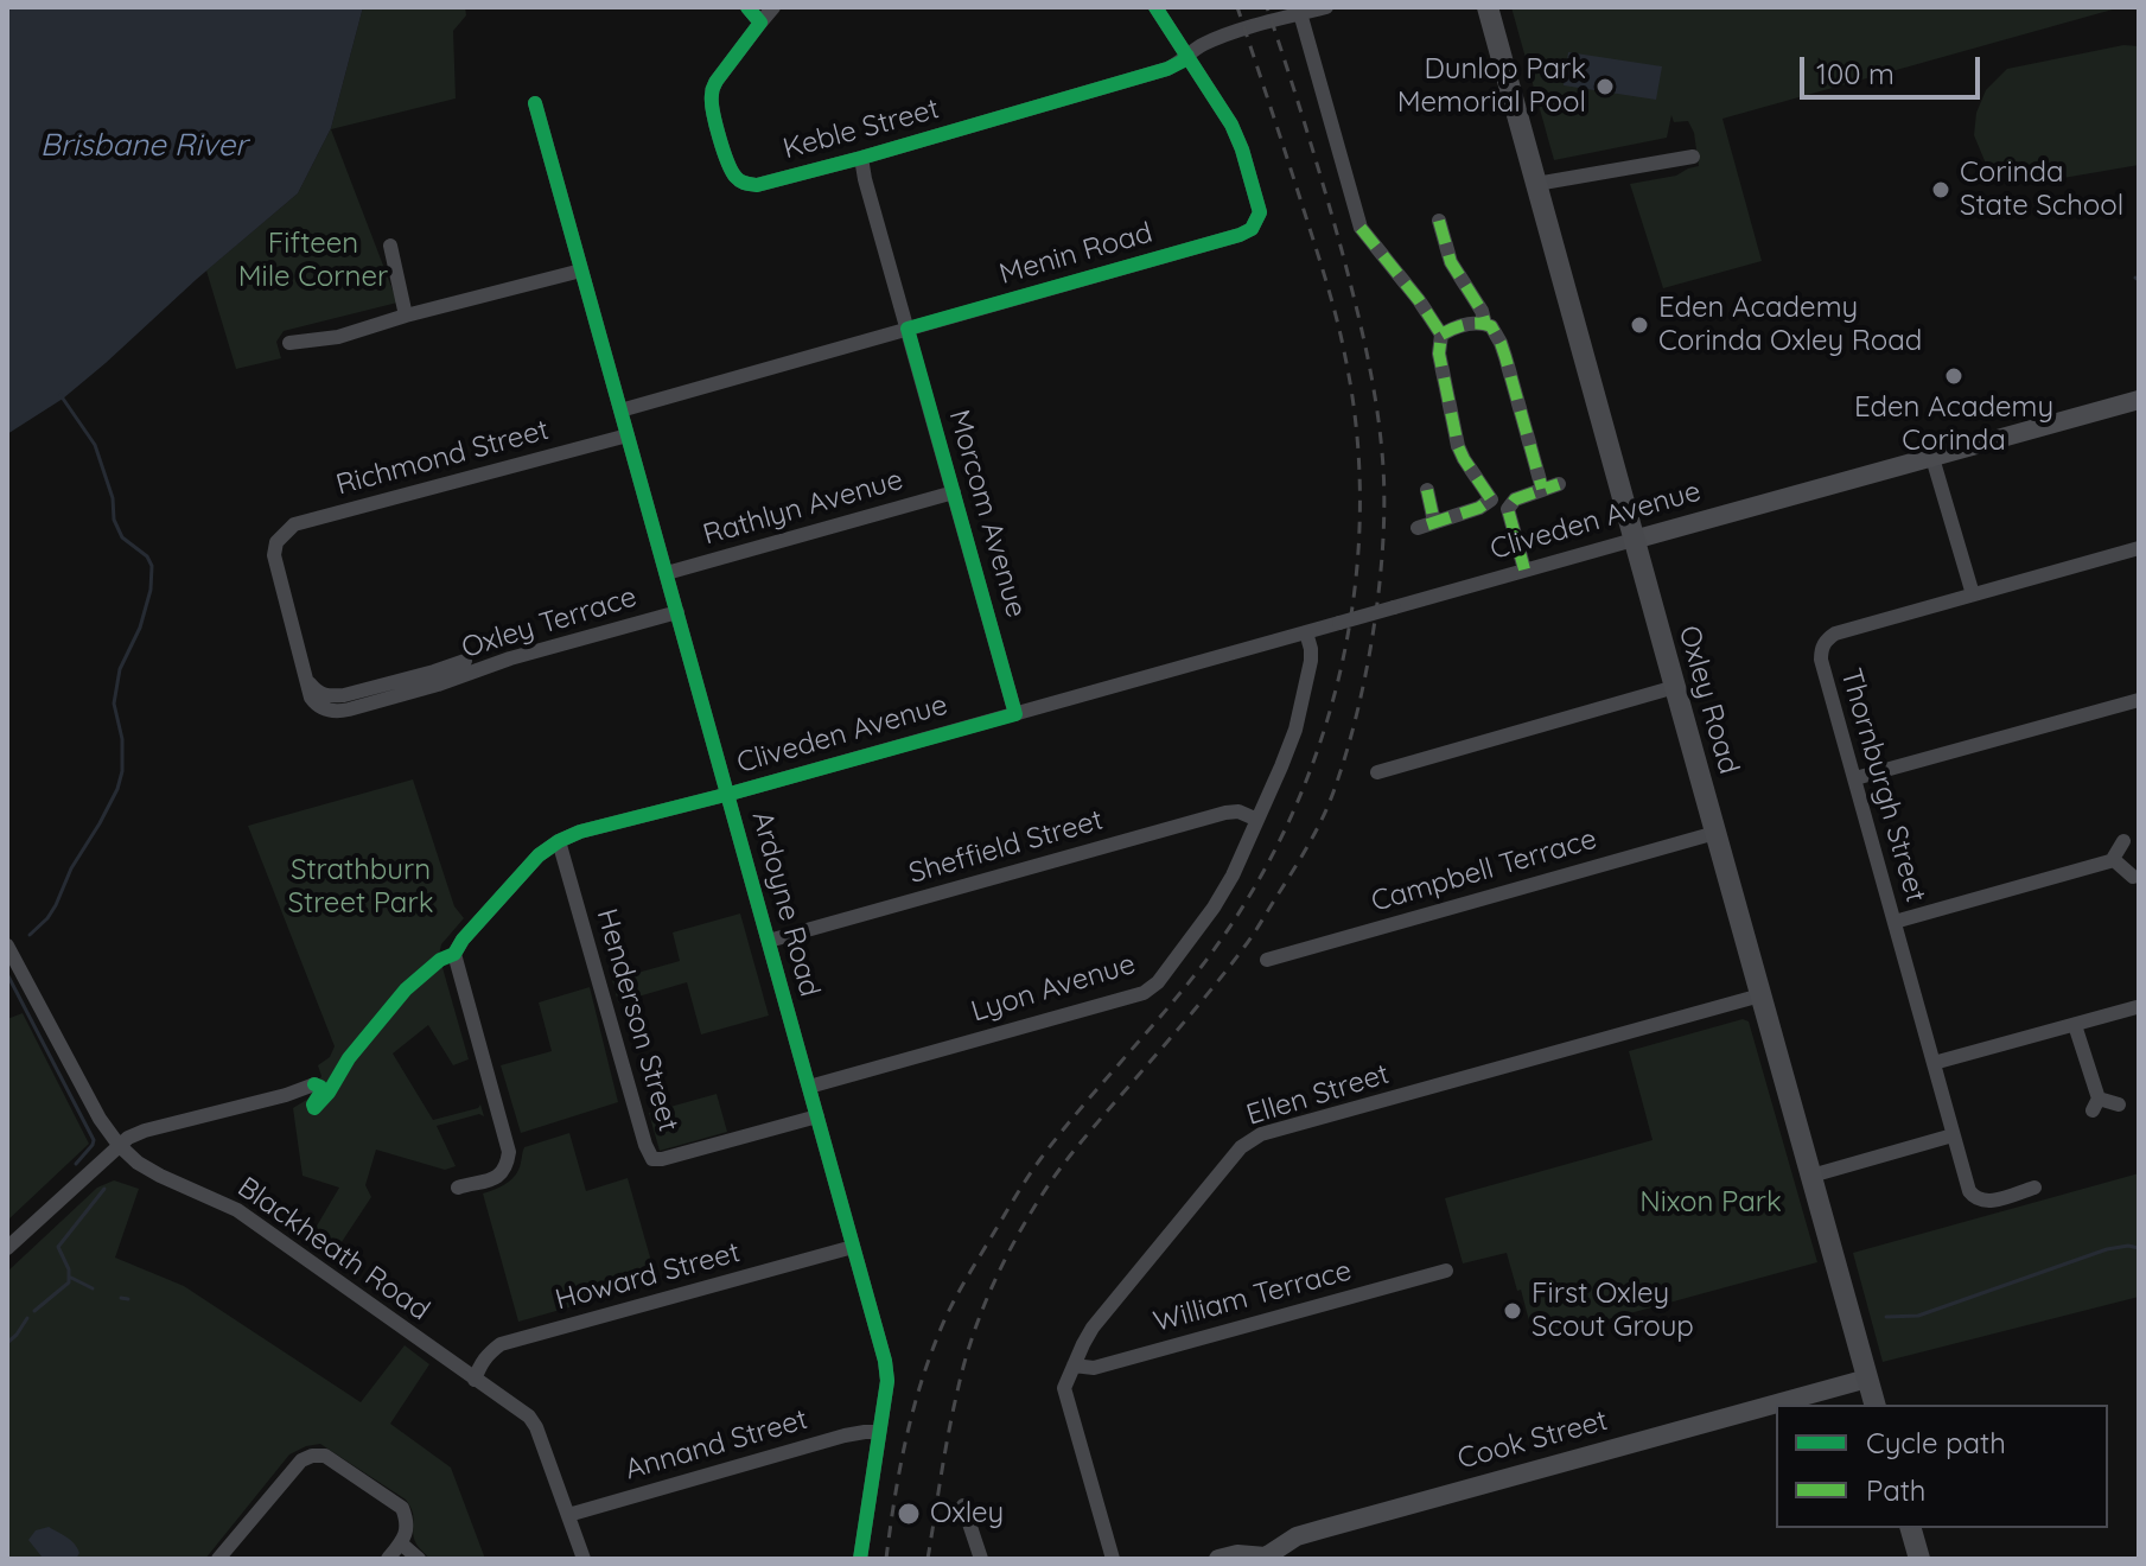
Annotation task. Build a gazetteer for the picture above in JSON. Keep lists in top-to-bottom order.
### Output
{
  "streets": {
    "main road": ["Oxley Road"],
    "street": [
      "Keble Street",
      "Menin Road",
      "Richmond Street",
      "Rathlyn Avenue",
      "Morcom Avenue",
      "Cliveden Avenue",
      "Oxley Terrace",
      "Thornburgh Street",
      "Sheffield Street",
      "Campbell Terrace",
      "Ardoyne Road",
      "Lyon Avenue",
      "Henderson Street",
      "Ellen Street",
      "Blackheath Road",
      "Howard Street",
      "William Terrace",
      "Cook Street",
      "Annand Street"
    ]
  },
  "crossings": [
    ["Keble Street", "Menin Road"],
    ["Keble Street", "Morcom Avenue"],
    ["Menin Road", "Morcom Avenue"],
    ["Menin Road", "Ardoyne Road"],
    ["Richmond Street", "Oxley Terrace"],
    ["Richmond Street", "Ardoyne Road"],
    ["Rathlyn Avenue", "Morcom Avenue"],
    ["Rathlyn Avenue", "Ardoyne Road"],
    ["Morcom Avenue", "Cliveden Avenue"],
    ["Cliveden Avenue", "Oxley Road"],
    ["Cliveden Avenue", "Ardoyne Road"],
    ["Cliveden Avenue", "Lyon Avenue"],
    ["Cliveden Avenue", "Henderson Street"],
    ["Oxley Terrace", "Ardoyne Road"],
    ["Oxley Road", "Campbell Terrace"],
    ["Oxley Road", "Ellen Street"],
    ["Oxley Road", "Cook Street"],
    ["Sheffield Street", "Ardoyne Road"],
    ["Sheffield Street", "Lyon Avenue"],
    ["Ardoyne Road", "Lyon Avenue"],
    ["Ardoyne Road", "Henderson Street"],
    ["Ardoyne Road", "Howard Street"],
    ["Ardoyne Road", "Annand Street"],
    ["Ellen Street", "William Terrace"],
    ["Blackheath Road", "Howard Street"],
    ["Blackheath Road", "Annand Street"]
  ],
  "water": ["Brisbane River"],
  "parks": ["Fifteen Mile Corner", "Strathburn Street Park", "Nixon Park"],
  "places": [
    "Dunlop Park Memorial Pool",
    "Corinda State School",
    "Eden Academy Corinda Oxley Road",
    "Eden Academy Corinda",
    "First Oxley Scout Group",
    "Oxley"
  ],
  "legend": ["Cycle path", "Path"],
  "scale_bar": "100 m"
}
